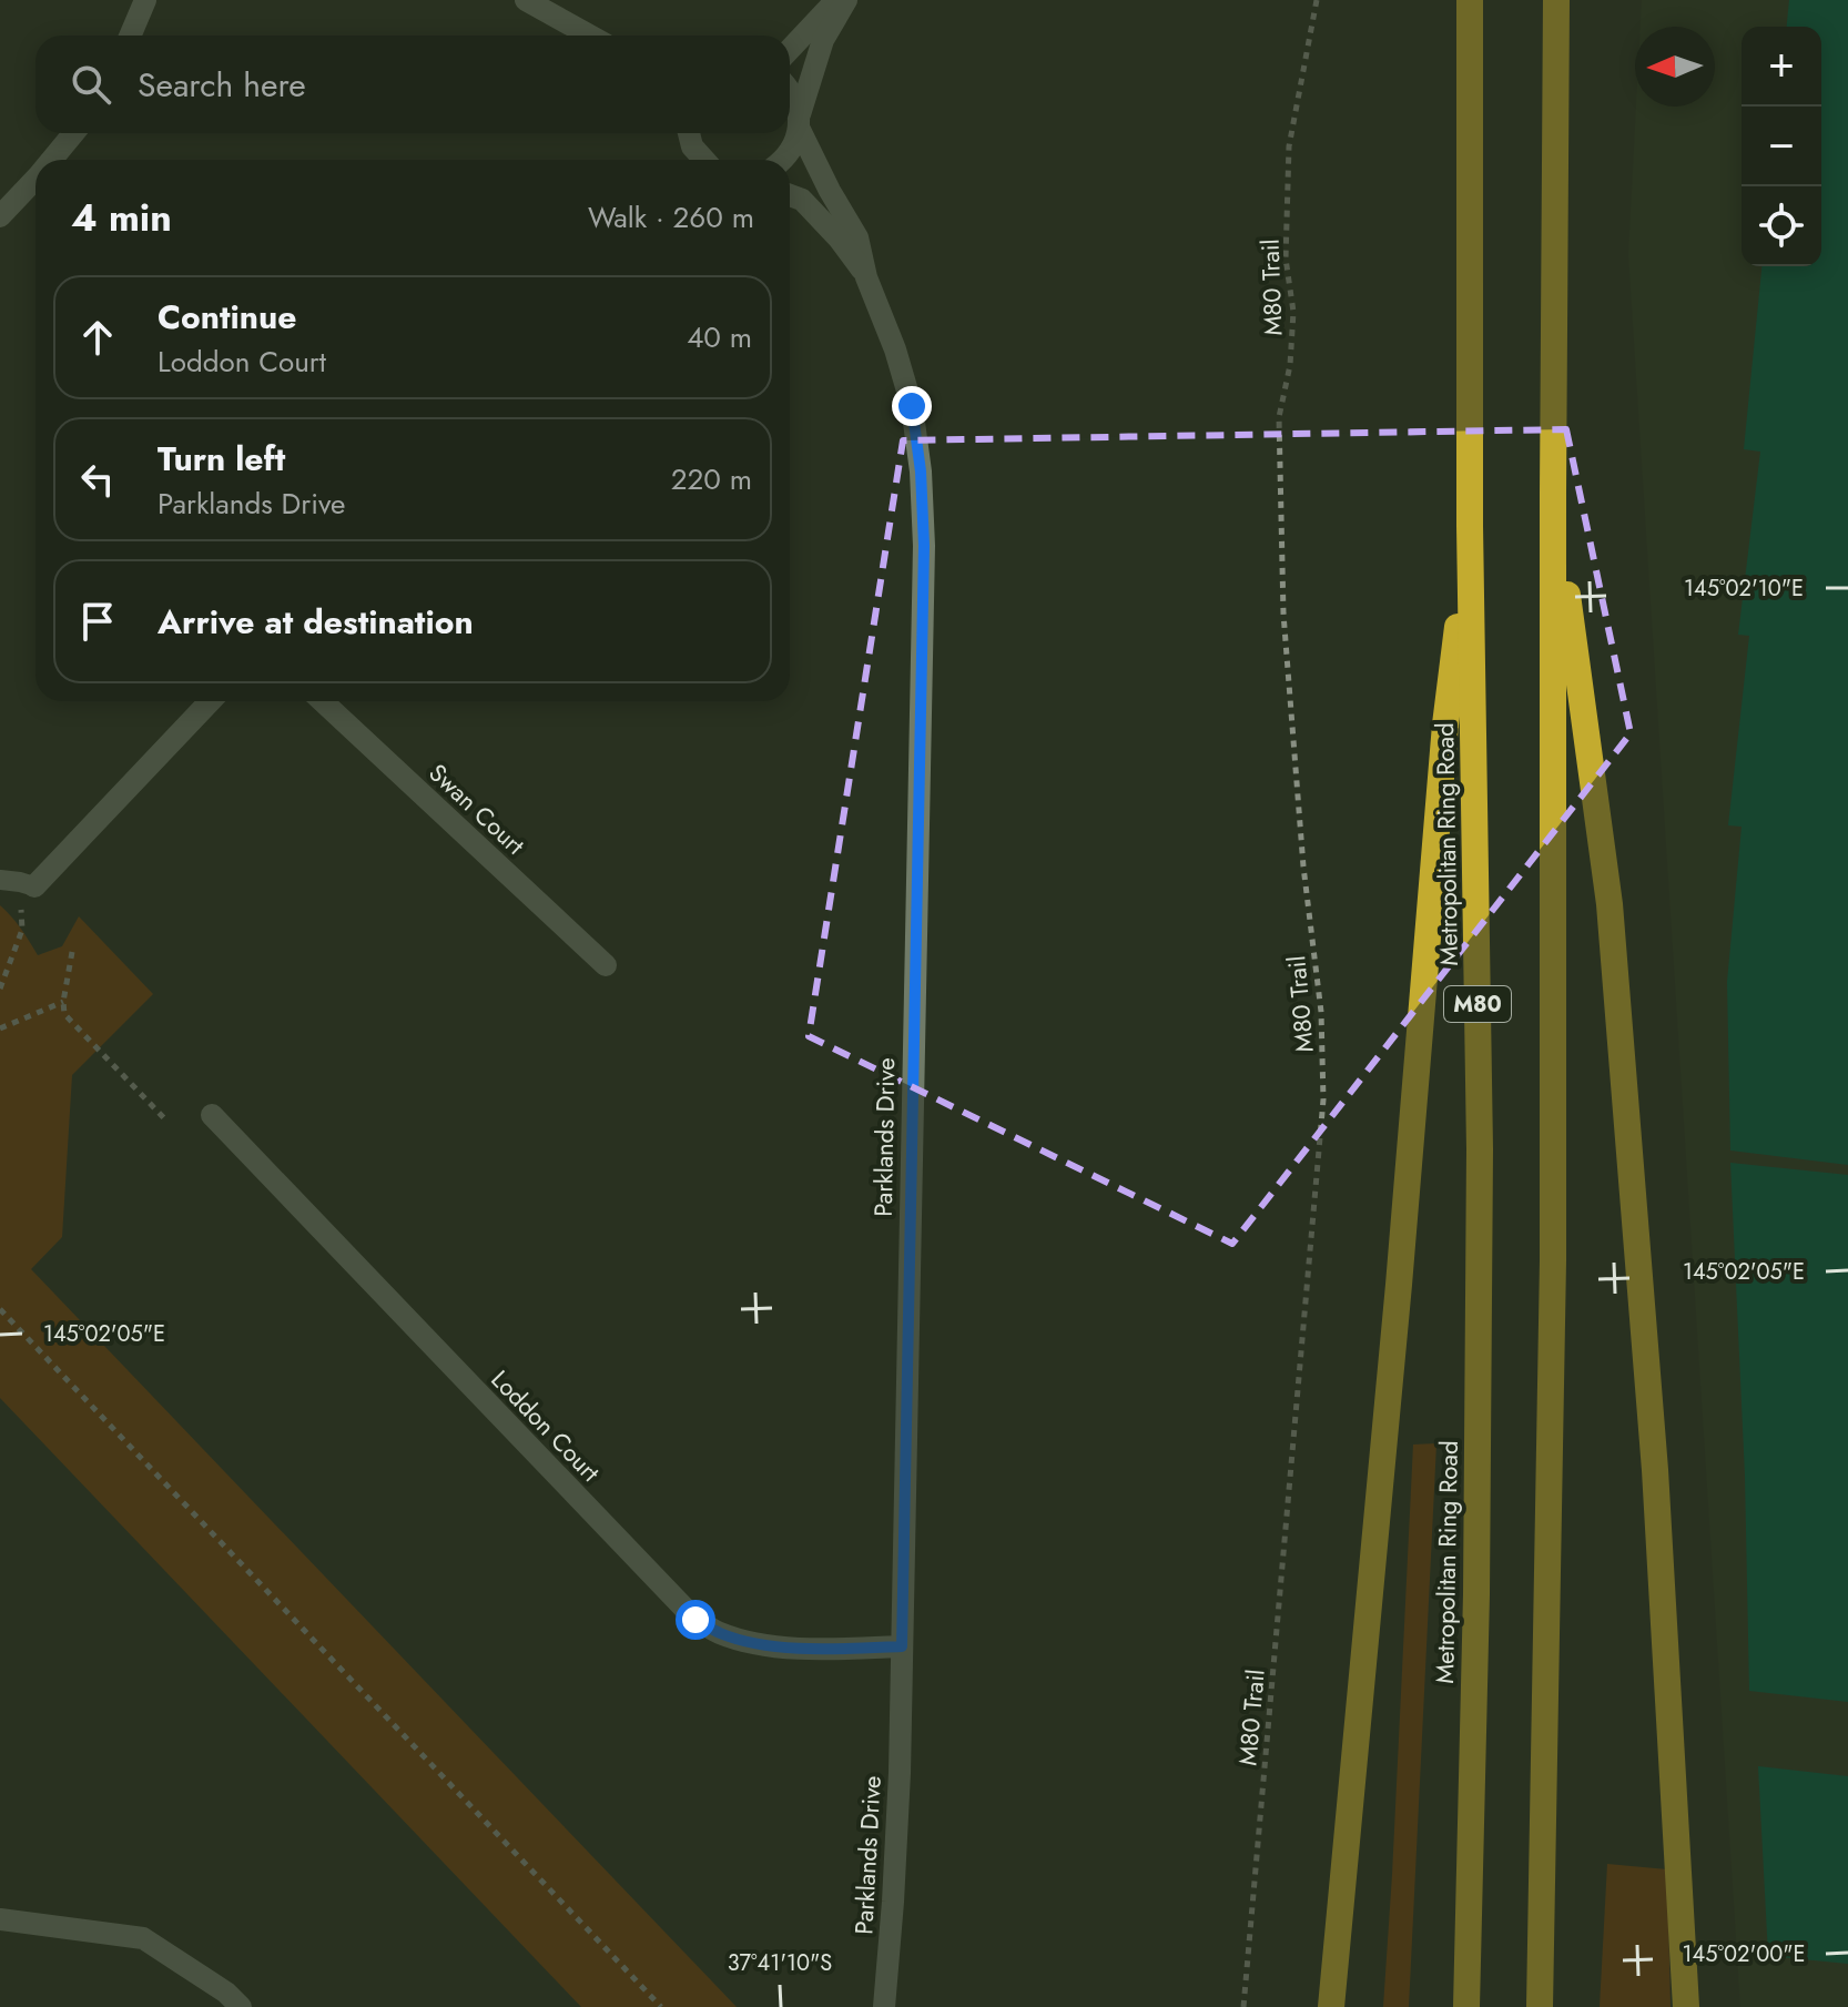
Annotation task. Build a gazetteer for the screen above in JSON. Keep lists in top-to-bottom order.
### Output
{
  "streets": {
    "highway": ["Metropolitan Ring Road", "M80"],
    "street": ["Swan Court", "Parklands Drive", "Loddon Court"],
    "path": ["M80 Trail"]
  },
  "crossings": [
    ["Parklands Drive", "Loddon Court"]
  ],
  "north": "left",
  "page": {
    "map_buttons": ["+", "−"],
    "search": "Search here",
    "heading": ["4 min", "Walk · 260 m"],
    "list": [
      ["Continue", "Loddon Court", "40 m"],
      ["Turn left", "Parklands Drive", "220 m"],
      "Arrive at destination"
    ]
  },
  "coordinates": [
    "145°02'10\"E",
    "145°02'05\"E",
    "145°02'00\"E",
    "37°41'10\"S"
  ]
}
